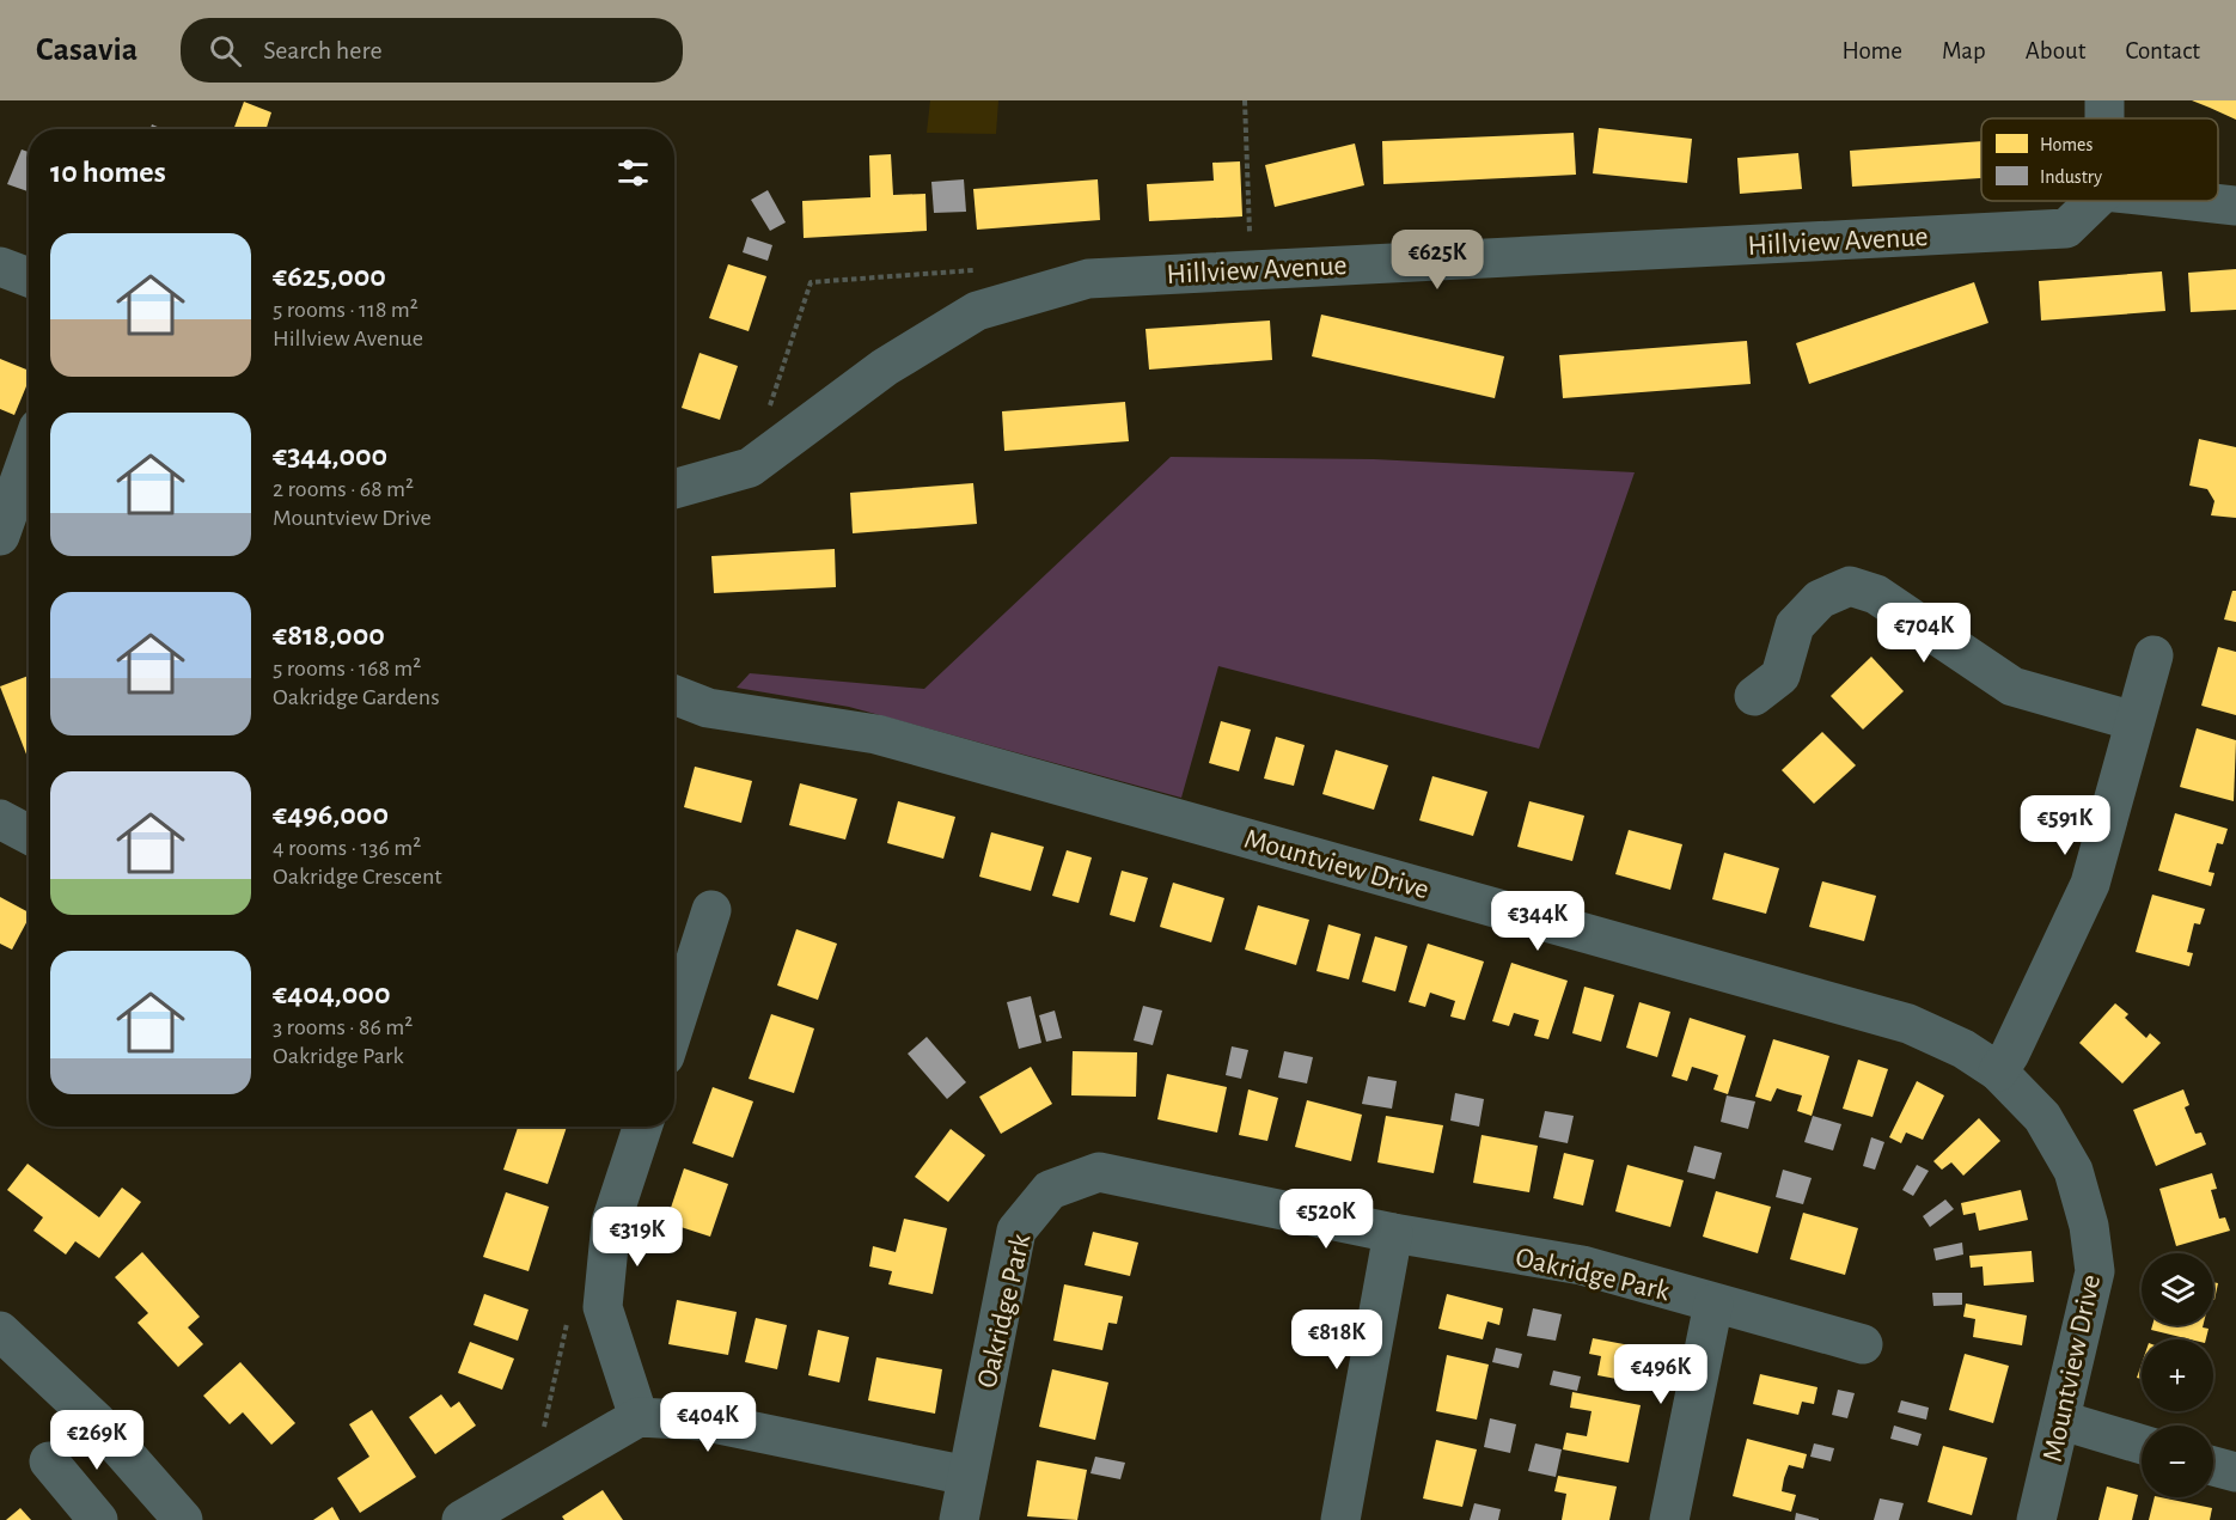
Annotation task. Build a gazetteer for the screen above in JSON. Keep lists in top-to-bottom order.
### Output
{
  "streets": {
    "street": ["Hillview Avenue", "Mountview Drive", "Oakridge Park"]
  },
  "legend": ["Homes", "Industry"],
  "page": {
    "header": "Casavia",
    "search": "Search here",
    "nav": [
      "Home",
      "Map",
      "About",
      "Contact"
    ],
    "heading": "10 homes",
    "list": [
      {
        "name": "€625,000",
        "note": "5 rooms · 118 m² · Hillview Avenue"
      },
      {
        "name": "€344,000",
        "note": "2 rooms · 68 m² · Mountview Drive"
      },
      {
        "name": "€818,000",
        "note": "5 rooms · 168 m² · Oakridge Gardens"
      },
      {
        "name": "€496,000",
        "note": "4 rooms · 136 m² · Oakridge Crescent"
      },
      {
        "name": "€404,000",
        "note": "3 rooms · 86 m² · Oakridge Park"
      }
    ],
    "price": [
      "€625K",
      "€704K",
      "€591K",
      "€344K",
      "€520K",
      "€319K",
      "€818K",
      "€496K",
      "€404K",
      "€269K"
    ],
    "map_buttons": ["+", "−"]
  }
}
